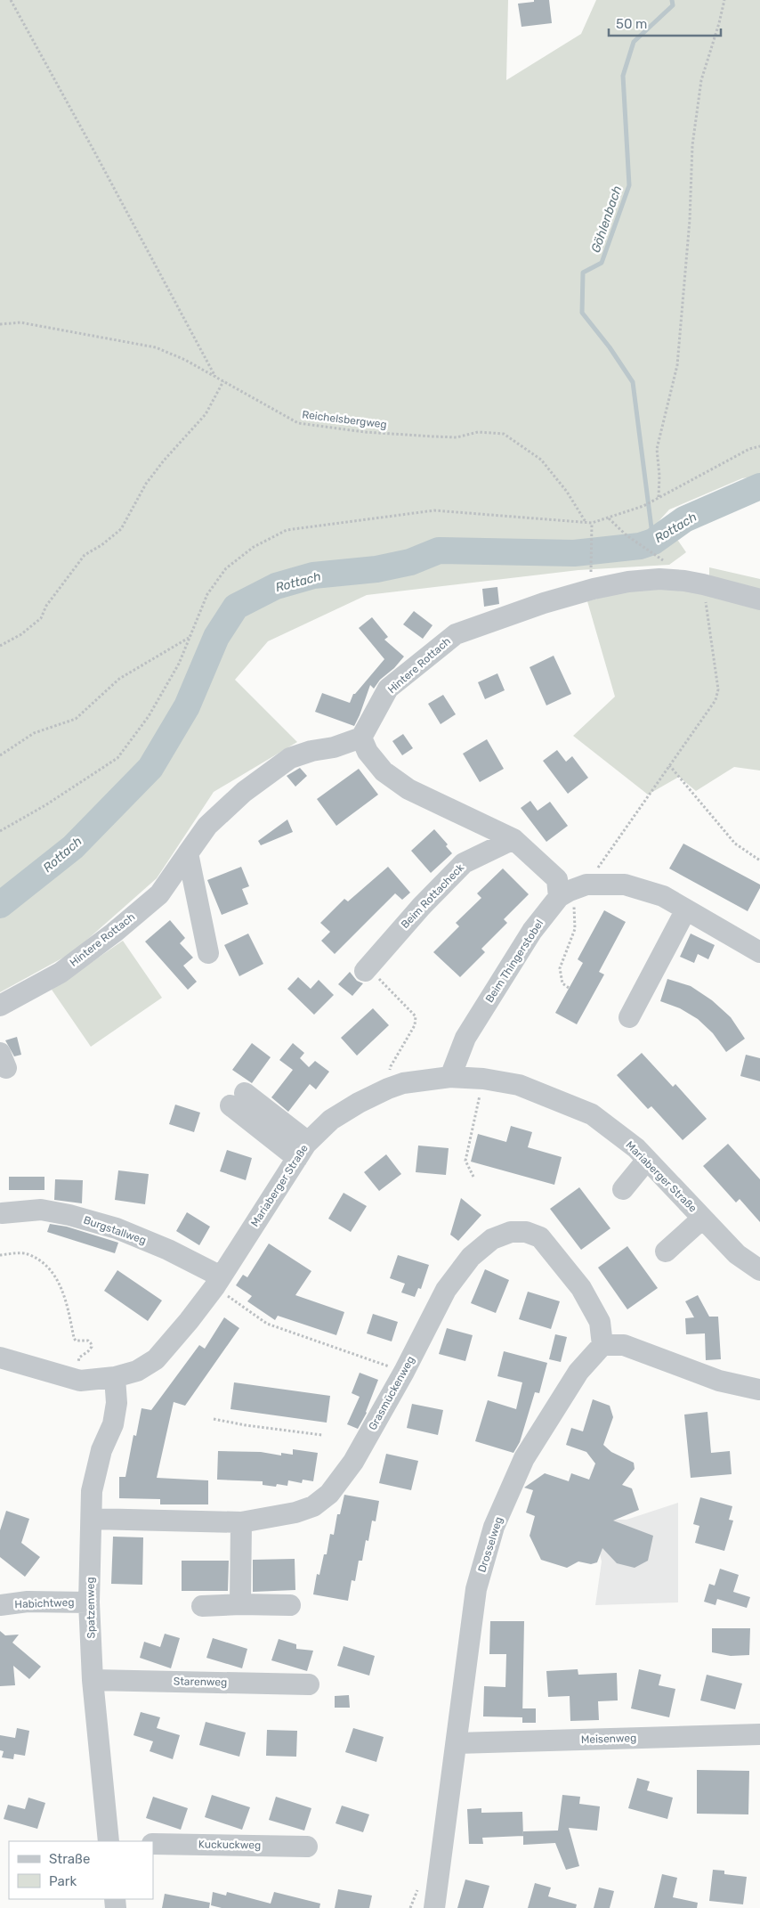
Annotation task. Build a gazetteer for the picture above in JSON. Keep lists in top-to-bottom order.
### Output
{
  "streets": {
    "street": [
      "Hintere Rottach",
      "Beim Rottacheck",
      "Beim Thingerstobel",
      "Mariaberger Straße",
      "Burgstallweg",
      "Grasmückenweg",
      "Drosselweg",
      "Habichtweg",
      "Spatzenweg",
      "Starenweg",
      "Meisenweg",
      "Kuckuckweg"
    ],
    "path": ["Reichelsbergweg"]
  },
  "crossings": [
    ["Beim Thingerstobel", "Mariaberger Straße"],
    ["Mariaberger Straße", "Burgstallweg"],
    ["Mariaberger Straße", "Spatzenweg"],
    ["Grasmückenweg", "Drosselweg"],
    ["Grasmückenweg", "Spatzenweg"],
    ["Drosselweg", "Meisenweg"],
    ["Habichtweg", "Spatzenweg"],
    ["Spatzenweg", "Starenweg"]
  ],
  "water": ["Göhlenbach", "Rottach"],
  "legend": ["Straße", "Park"],
  "scale_bar": "50 m"
}
